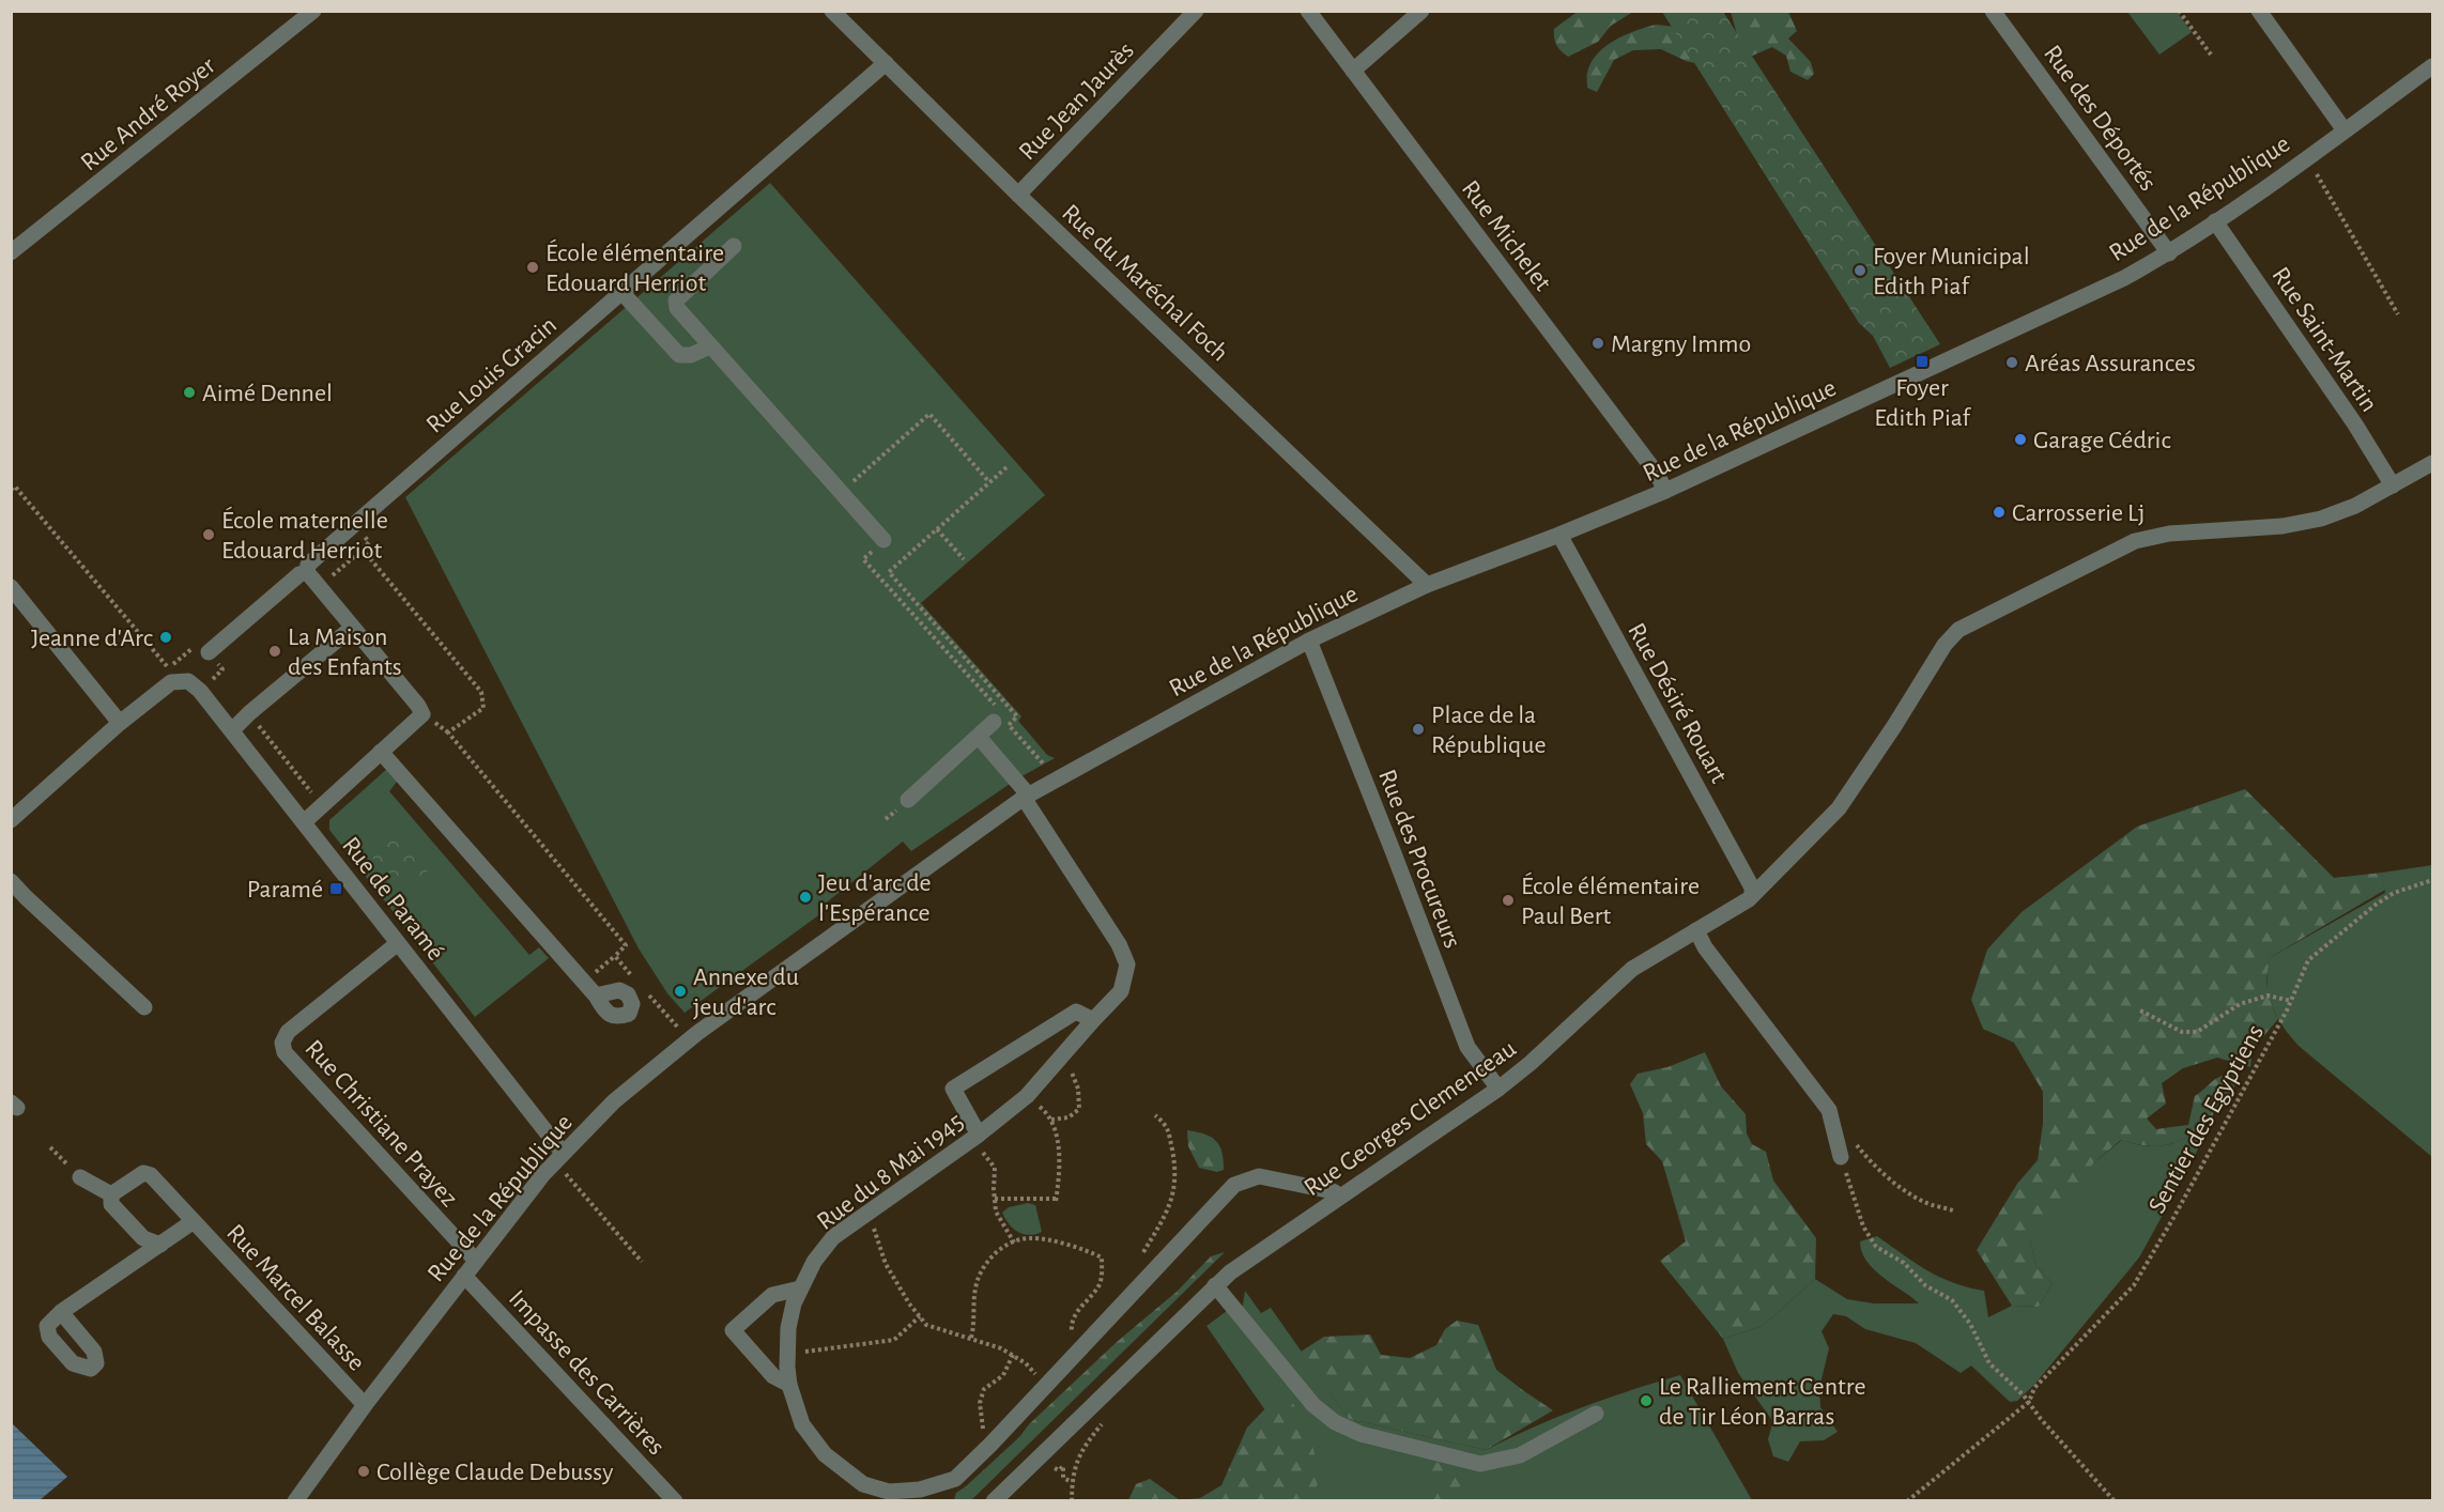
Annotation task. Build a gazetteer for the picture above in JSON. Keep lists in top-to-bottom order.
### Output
{
  "streets": {
    "street": [
      "Rue Jean Jaurès",
      "Rue André Royer",
      "Rue des Déportés",
      "Rue de la République",
      "Rue Michelet",
      "Rue du Maréchal Foch",
      "Rue Saint-Martin",
      "Rue Louis Gracin",
      "Rue Désiré Rouart",
      "Rue des Procureurs",
      "Rue de Paramé",
      "Rue Georges Clemenceau",
      "Rue Christiane Prayez",
      "Rue du 8 Mai 1945",
      "Rue Marcel Balasse",
      "Impasse des Carrières"
    ],
    "path": ["Sentier des Egyptiens"]
  },
  "crossings": [
    ["Rue Jean Jaurès", "Rue du Maréchal Foch"],
    ["Rue des Déportés", "Rue de la République"],
    ["Rue de la République", "Rue Michelet"],
    ["Rue de la République", "Rue du Maréchal Foch"],
    ["Rue de la République", "Rue Saint-Martin"],
    ["Rue de la République", "Rue Désiré Rouart"],
    ["Rue de la République", "Rue des Procureurs"],
    ["Rue de la République", "Rue de Paramé"],
    ["Rue de la République", "Rue Christiane Prayez"],
    ["Rue de la République", "Rue du 8 Mai 1945"],
    ["Rue de la République", "Rue Marcel Balasse"],
    ["Rue de la République", "Impasse des Carrières"],
    ["Rue du Maréchal Foch", "Rue Louis Gracin"],
    ["Rue Saint-Martin", "Rue Georges Clemenceau"],
    ["Rue Désiré Rouart", "Rue Georges Clemenceau"],
    ["Rue des Procureurs", "Rue Georges Clemenceau"],
    ["Rue de Paramé", "Rue Christiane Prayez"],
    ["Rue Georges Clemenceau", "Rue du 8 Mai 1945"]
  ],
  "places": {
    "other": [
      "École élémentaire Edouard Herriot",
      "Foyer Municipal Edith Piaf",
      "Margny Immo",
      "Aréas Assurances",
      "Aimé Dennel",
      "Garage Cédric",
      "Carrosserie Lj",
      "École maternelle Edouard Herriot",
      "Jeanne d'Arc",
      "La Maison des Enfants",
      "Place de la République",
      "Jeu d'arc de l'Espérance",
      "École élémentaire Paul Bert",
      "Annexe du jeu d'arc",
      "Le Ralliement Centre de Tir Léon Barras",
      "Collège Claude Debussy"
    ],
    "transit": ["Foyer Edith Piaf", "Paramé"]
  }
}
